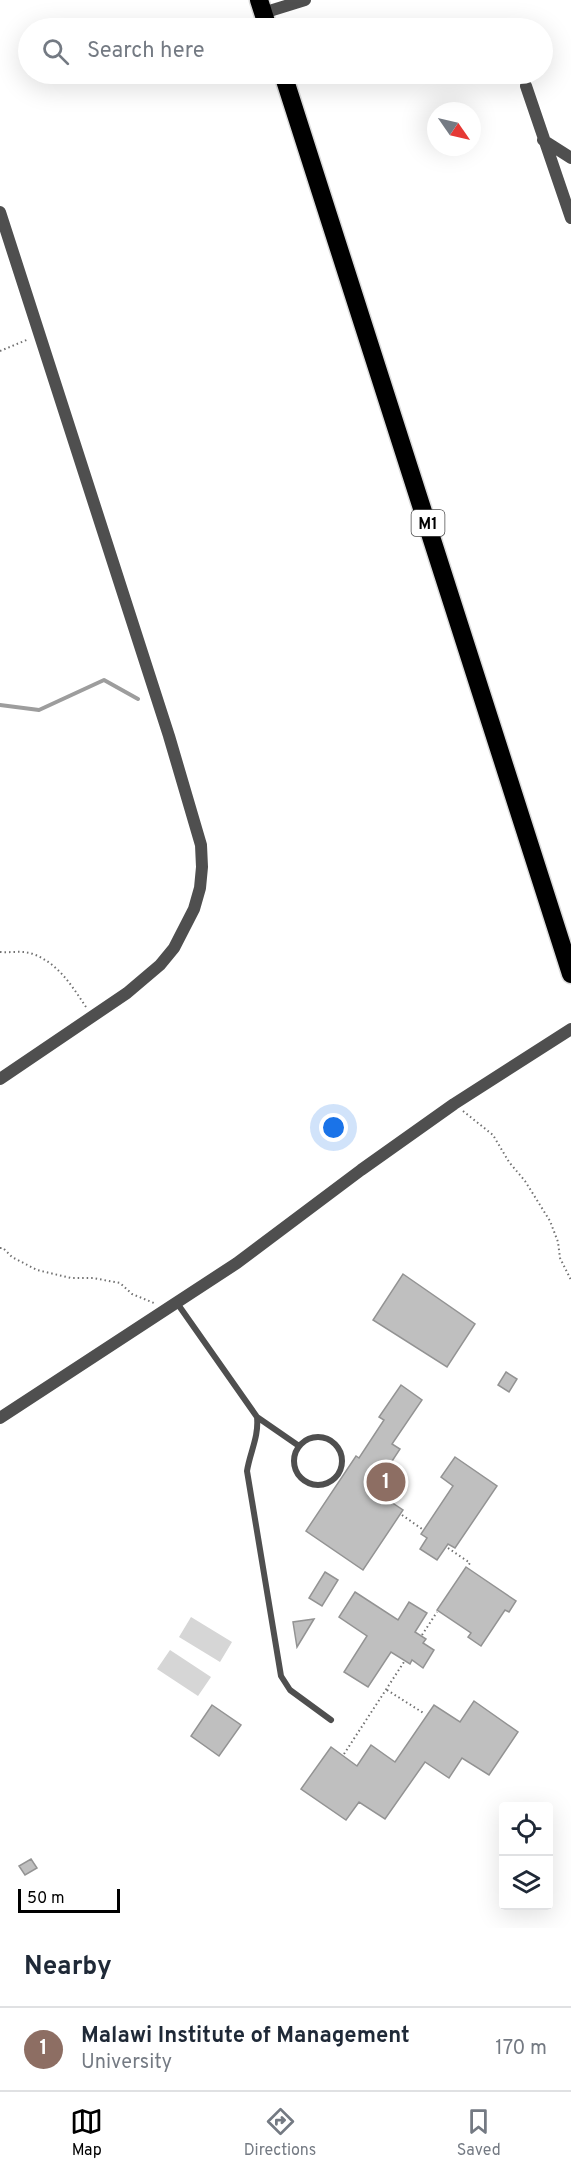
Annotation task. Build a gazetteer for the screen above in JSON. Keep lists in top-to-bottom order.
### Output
{
  "streets": {
    "highway": ["M1"]
  },
  "scale_bar": "50 m",
  "north": "bottom right",
  "page": {
    "search": "Search here",
    "pins": "1",
    "scale": "50 m",
    "heading": "Nearby",
    "list": [
      {
        "mark": "1",
        "name": "Malawi Institute of Management",
        "note": "University",
        "value": "170 m"
      }
    ],
    "nav": ["Map", "Directions", "Saved"]
  }
}
